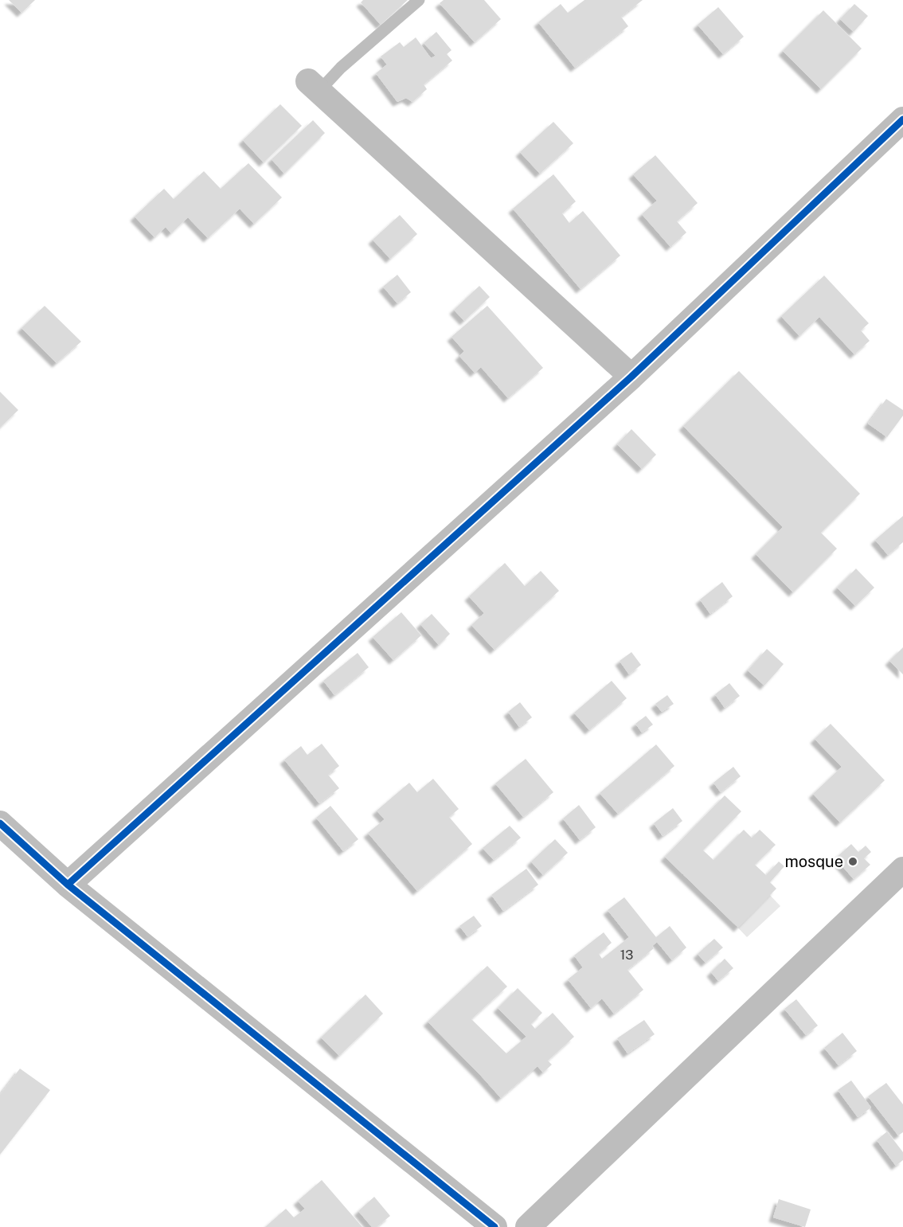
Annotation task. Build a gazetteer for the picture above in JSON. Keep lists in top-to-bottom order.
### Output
{
  "places": ["mosque"],
  "house_numbers": ["13"]
}
